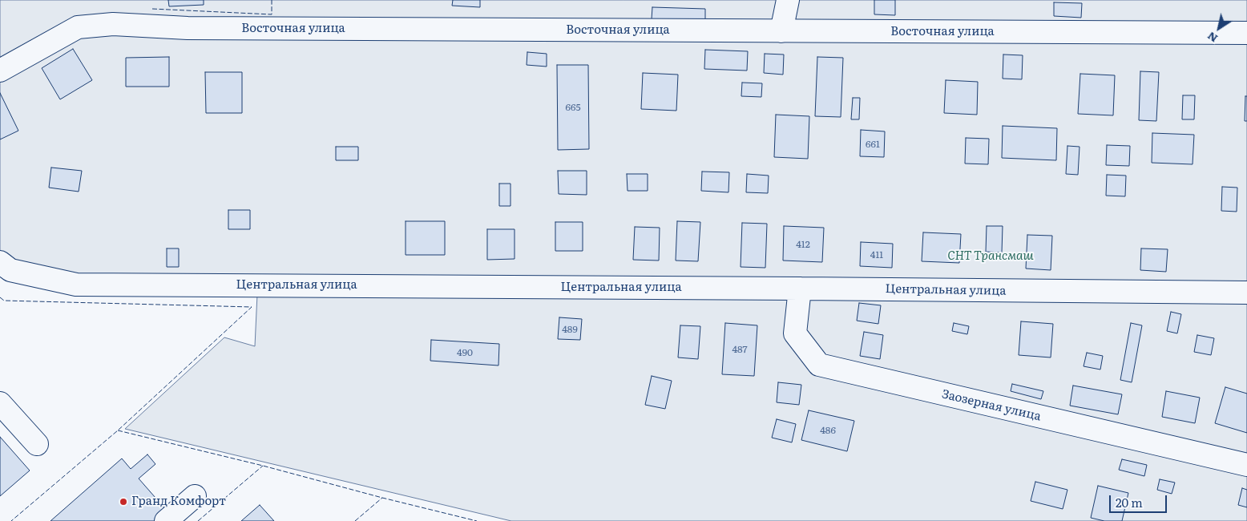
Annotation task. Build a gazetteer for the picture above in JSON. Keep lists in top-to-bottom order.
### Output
{
  "streets": {
    "street": ["Восточная улица", "Центральная улица", "Заозерная улица"]
  },
  "crossings": [
    ["Центральная улица", "Заозерная улица"]
  ],
  "parks": ["СНТ Трансмаш"],
  "places": ["Гранд Комфорт"],
  "house_numbers": [
    "665",
    "661",
    "412",
    "411",
    "489",
    "487",
    "490",
    "486"
  ],
  "scale_bar": "20 m",
  "north": "bottom left"
}
